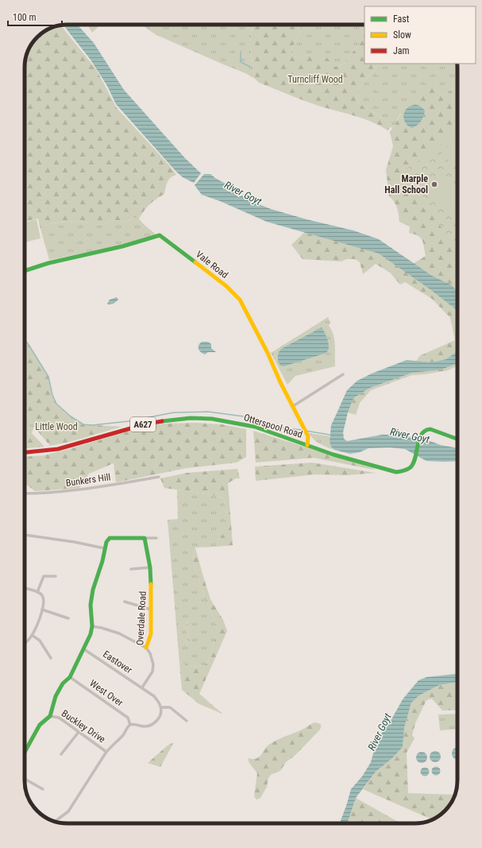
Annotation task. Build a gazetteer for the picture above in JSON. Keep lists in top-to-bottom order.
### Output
{
  "streets": {
    "street": [
      "Vale Road",
      "A627",
      "Otterspool Road",
      "Bunkers Hill",
      "Overdale Road",
      "Eastover",
      "West Over",
      "Buckley Drive"
    ]
  },
  "crossings": [
    ["Vale Road", "Otterspool Road"],
    ["Overdale Road", "Eastover"]
  ],
  "water": ["River Goyt"],
  "parks": ["Turncliff Wood", "Little Wood"],
  "places": ["Marple Hall School"],
  "legend": ["Fast", "Slow", "Jam"],
  "scale_bar": "100 m"
}
